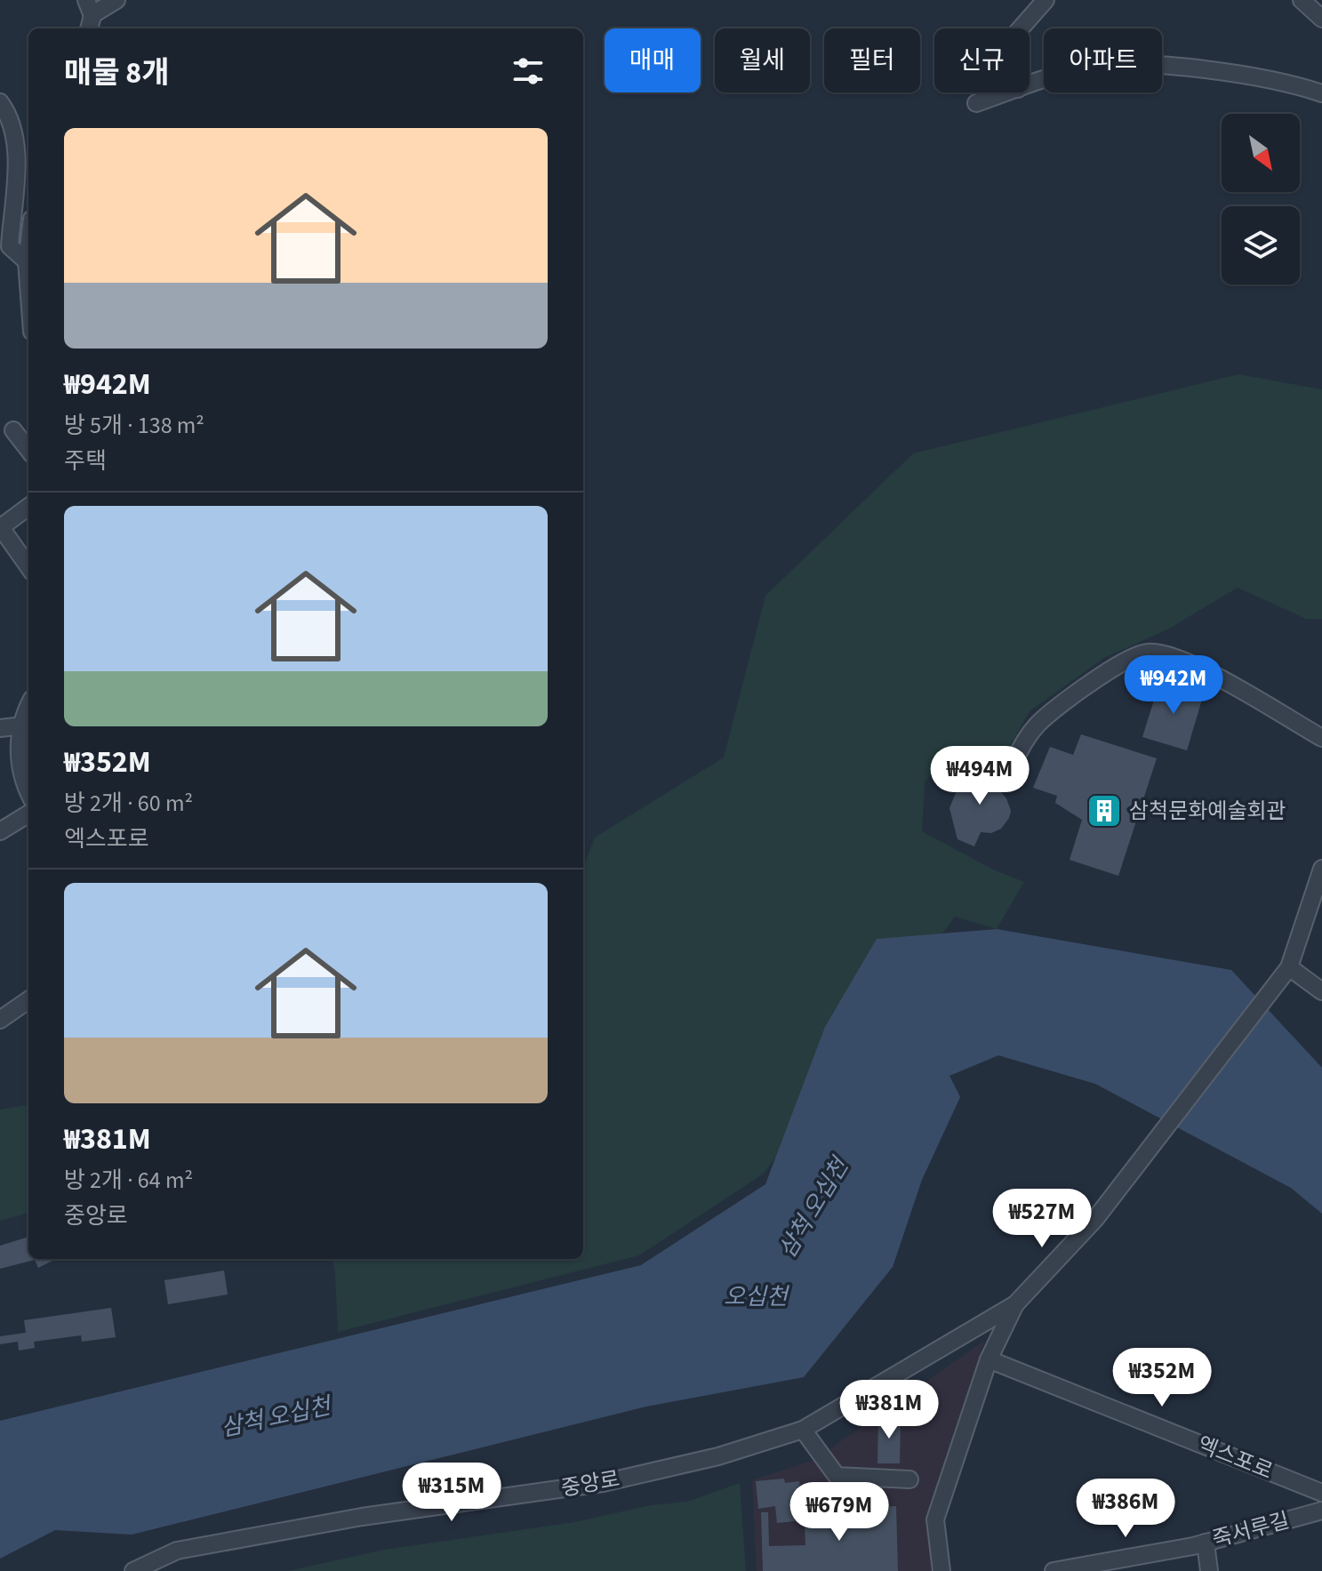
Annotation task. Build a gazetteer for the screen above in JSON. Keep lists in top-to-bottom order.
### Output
{
  "streets": {
    "street": ["엑스포로", "중앙로", "죽서루길"]
  },
  "water": ["삼척 오십천", "오십천"],
  "places": {
    "building": ["삼척문화예술회관"]
  },
  "north": "bottom right",
  "page": {
    "chip": [
      "매매",
      "월세",
      "필터",
      "신규",
      "아파트"
    ],
    "heading": "매물 8개",
    "list": [
      {
        "name": "₩942M",
        "note": "방 5개 · 138 m² · 주택"
      },
      {
        "name": "₩352M",
        "note": "방 2개 · 60 m² · 엑스포로"
      },
      {
        "name": "₩381M",
        "note": "방 2개 · 64 m² · 중앙로"
      }
    ],
    "price": [
      "₩942M",
      "₩494M",
      "₩527M",
      "₩352M",
      "₩381M",
      "₩315M",
      "₩386M",
      "₩679M"
    ]
  }
}
